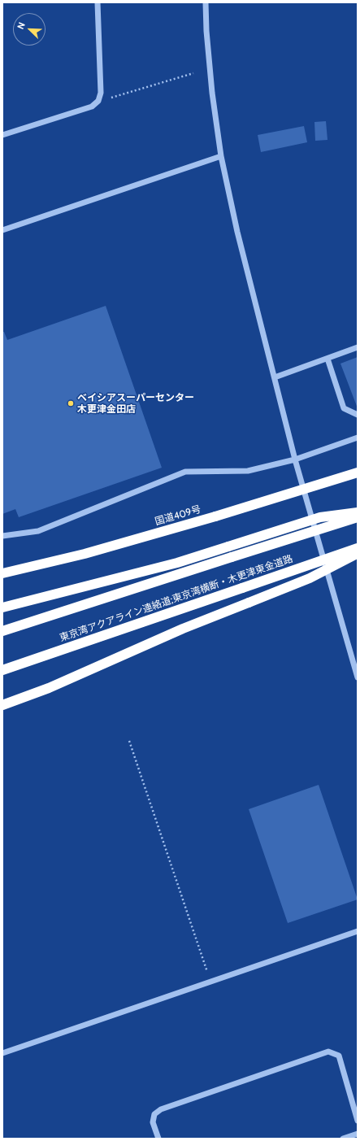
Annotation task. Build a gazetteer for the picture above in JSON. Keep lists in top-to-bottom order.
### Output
{
  "streets": {
    "highway": ["国道409号", "東京湾アクアライン連絡道;東京湾横断・木更津東金道路"]
  },
  "places": ["ベイシアスーパーセンター 木更津金田店"],
  "north": "top left"
}
